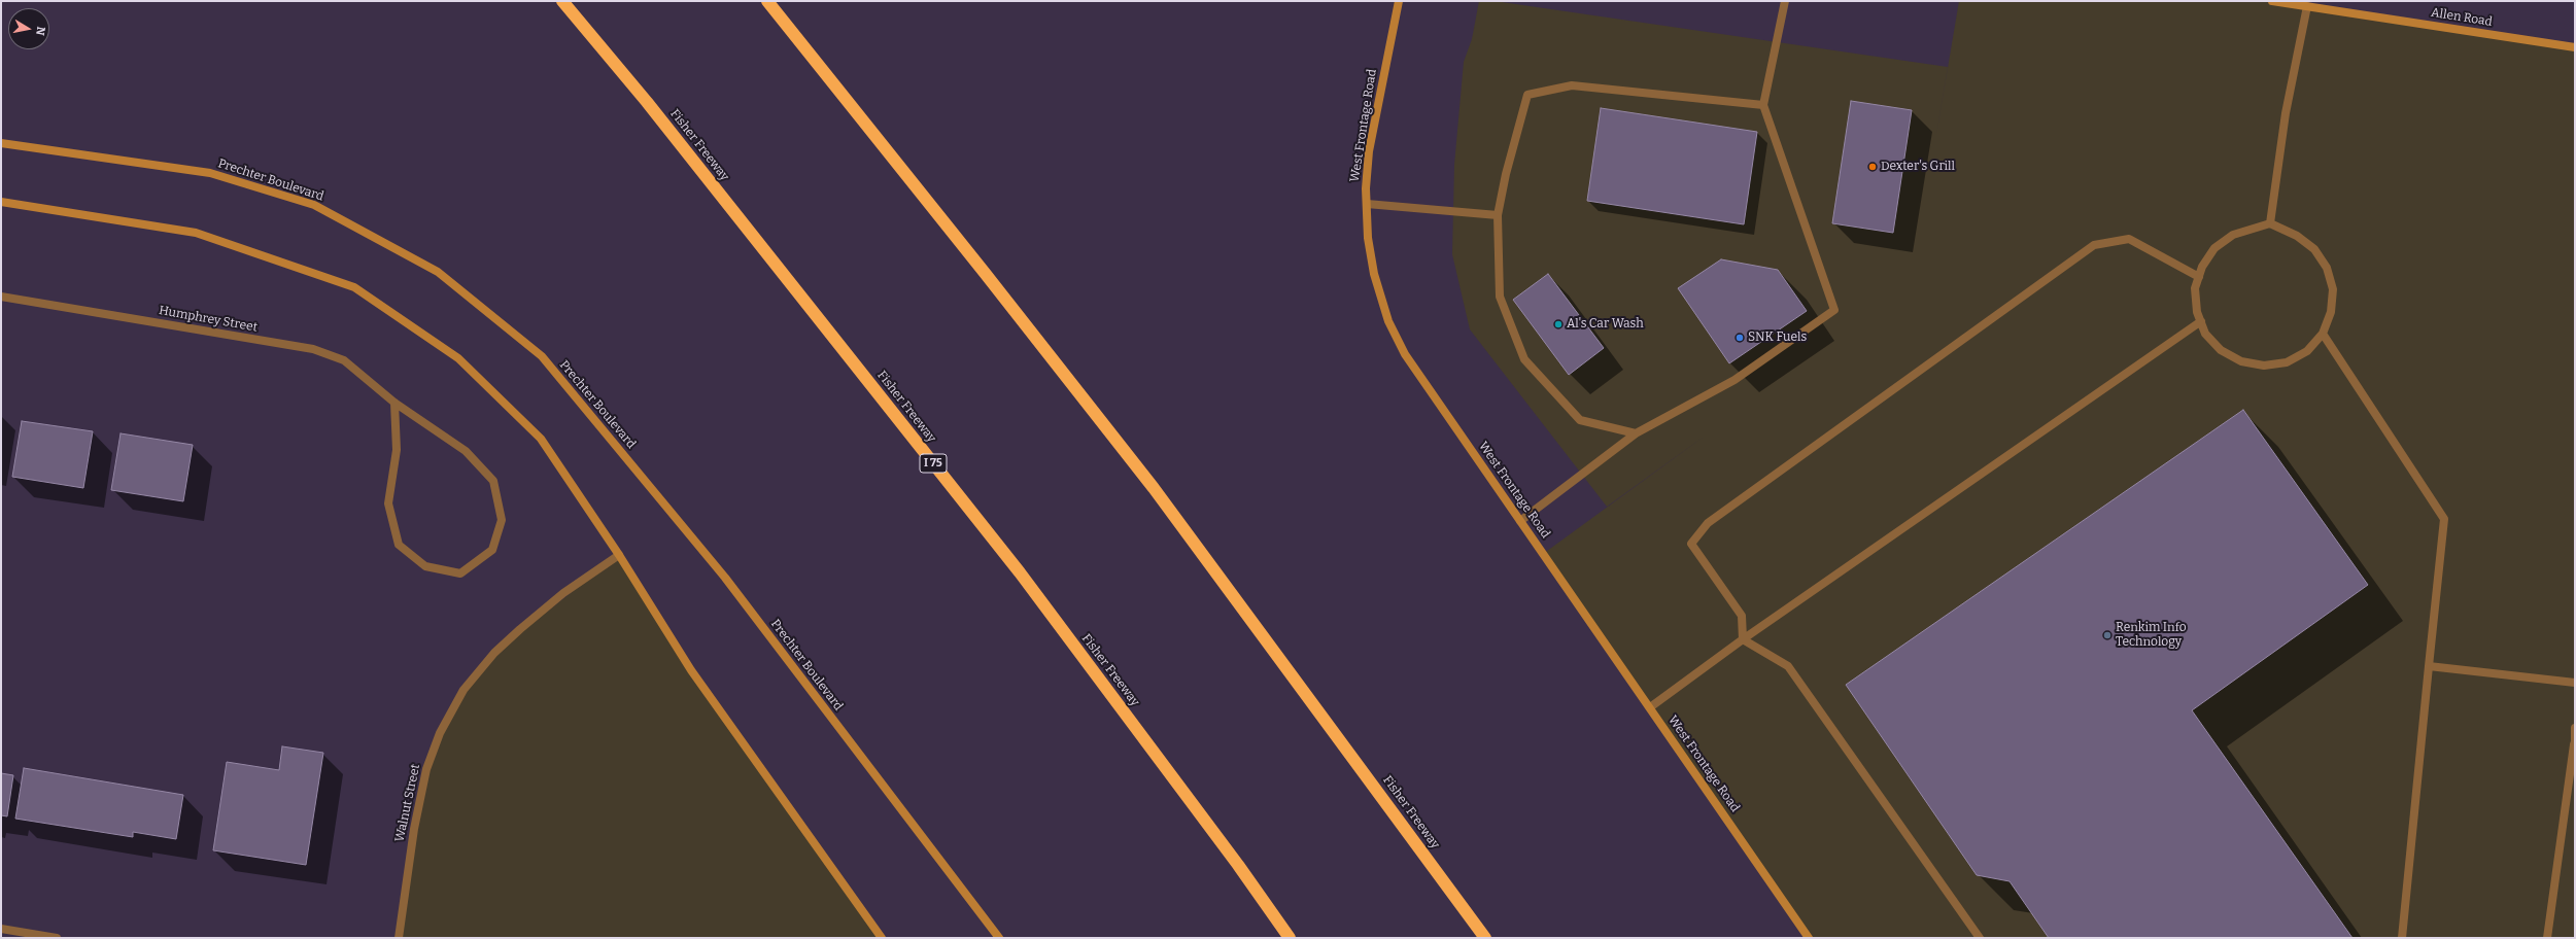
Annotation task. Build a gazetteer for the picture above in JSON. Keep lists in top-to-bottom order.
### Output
{
  "streets": {
    "highway": ["Fisher Freeway", "I 75"],
    "main road": ["Allen Road", "West Frontage Road", "Prechter Boulevard"],
    "street": ["Humphrey Street", "Walnut Street"]
  },
  "places": [
    "Dexter's Grill",
    "Al's Car Wash",
    "SNK Fuels",
    "Renkim Info Technology"
  ],
  "north": "right"
}
